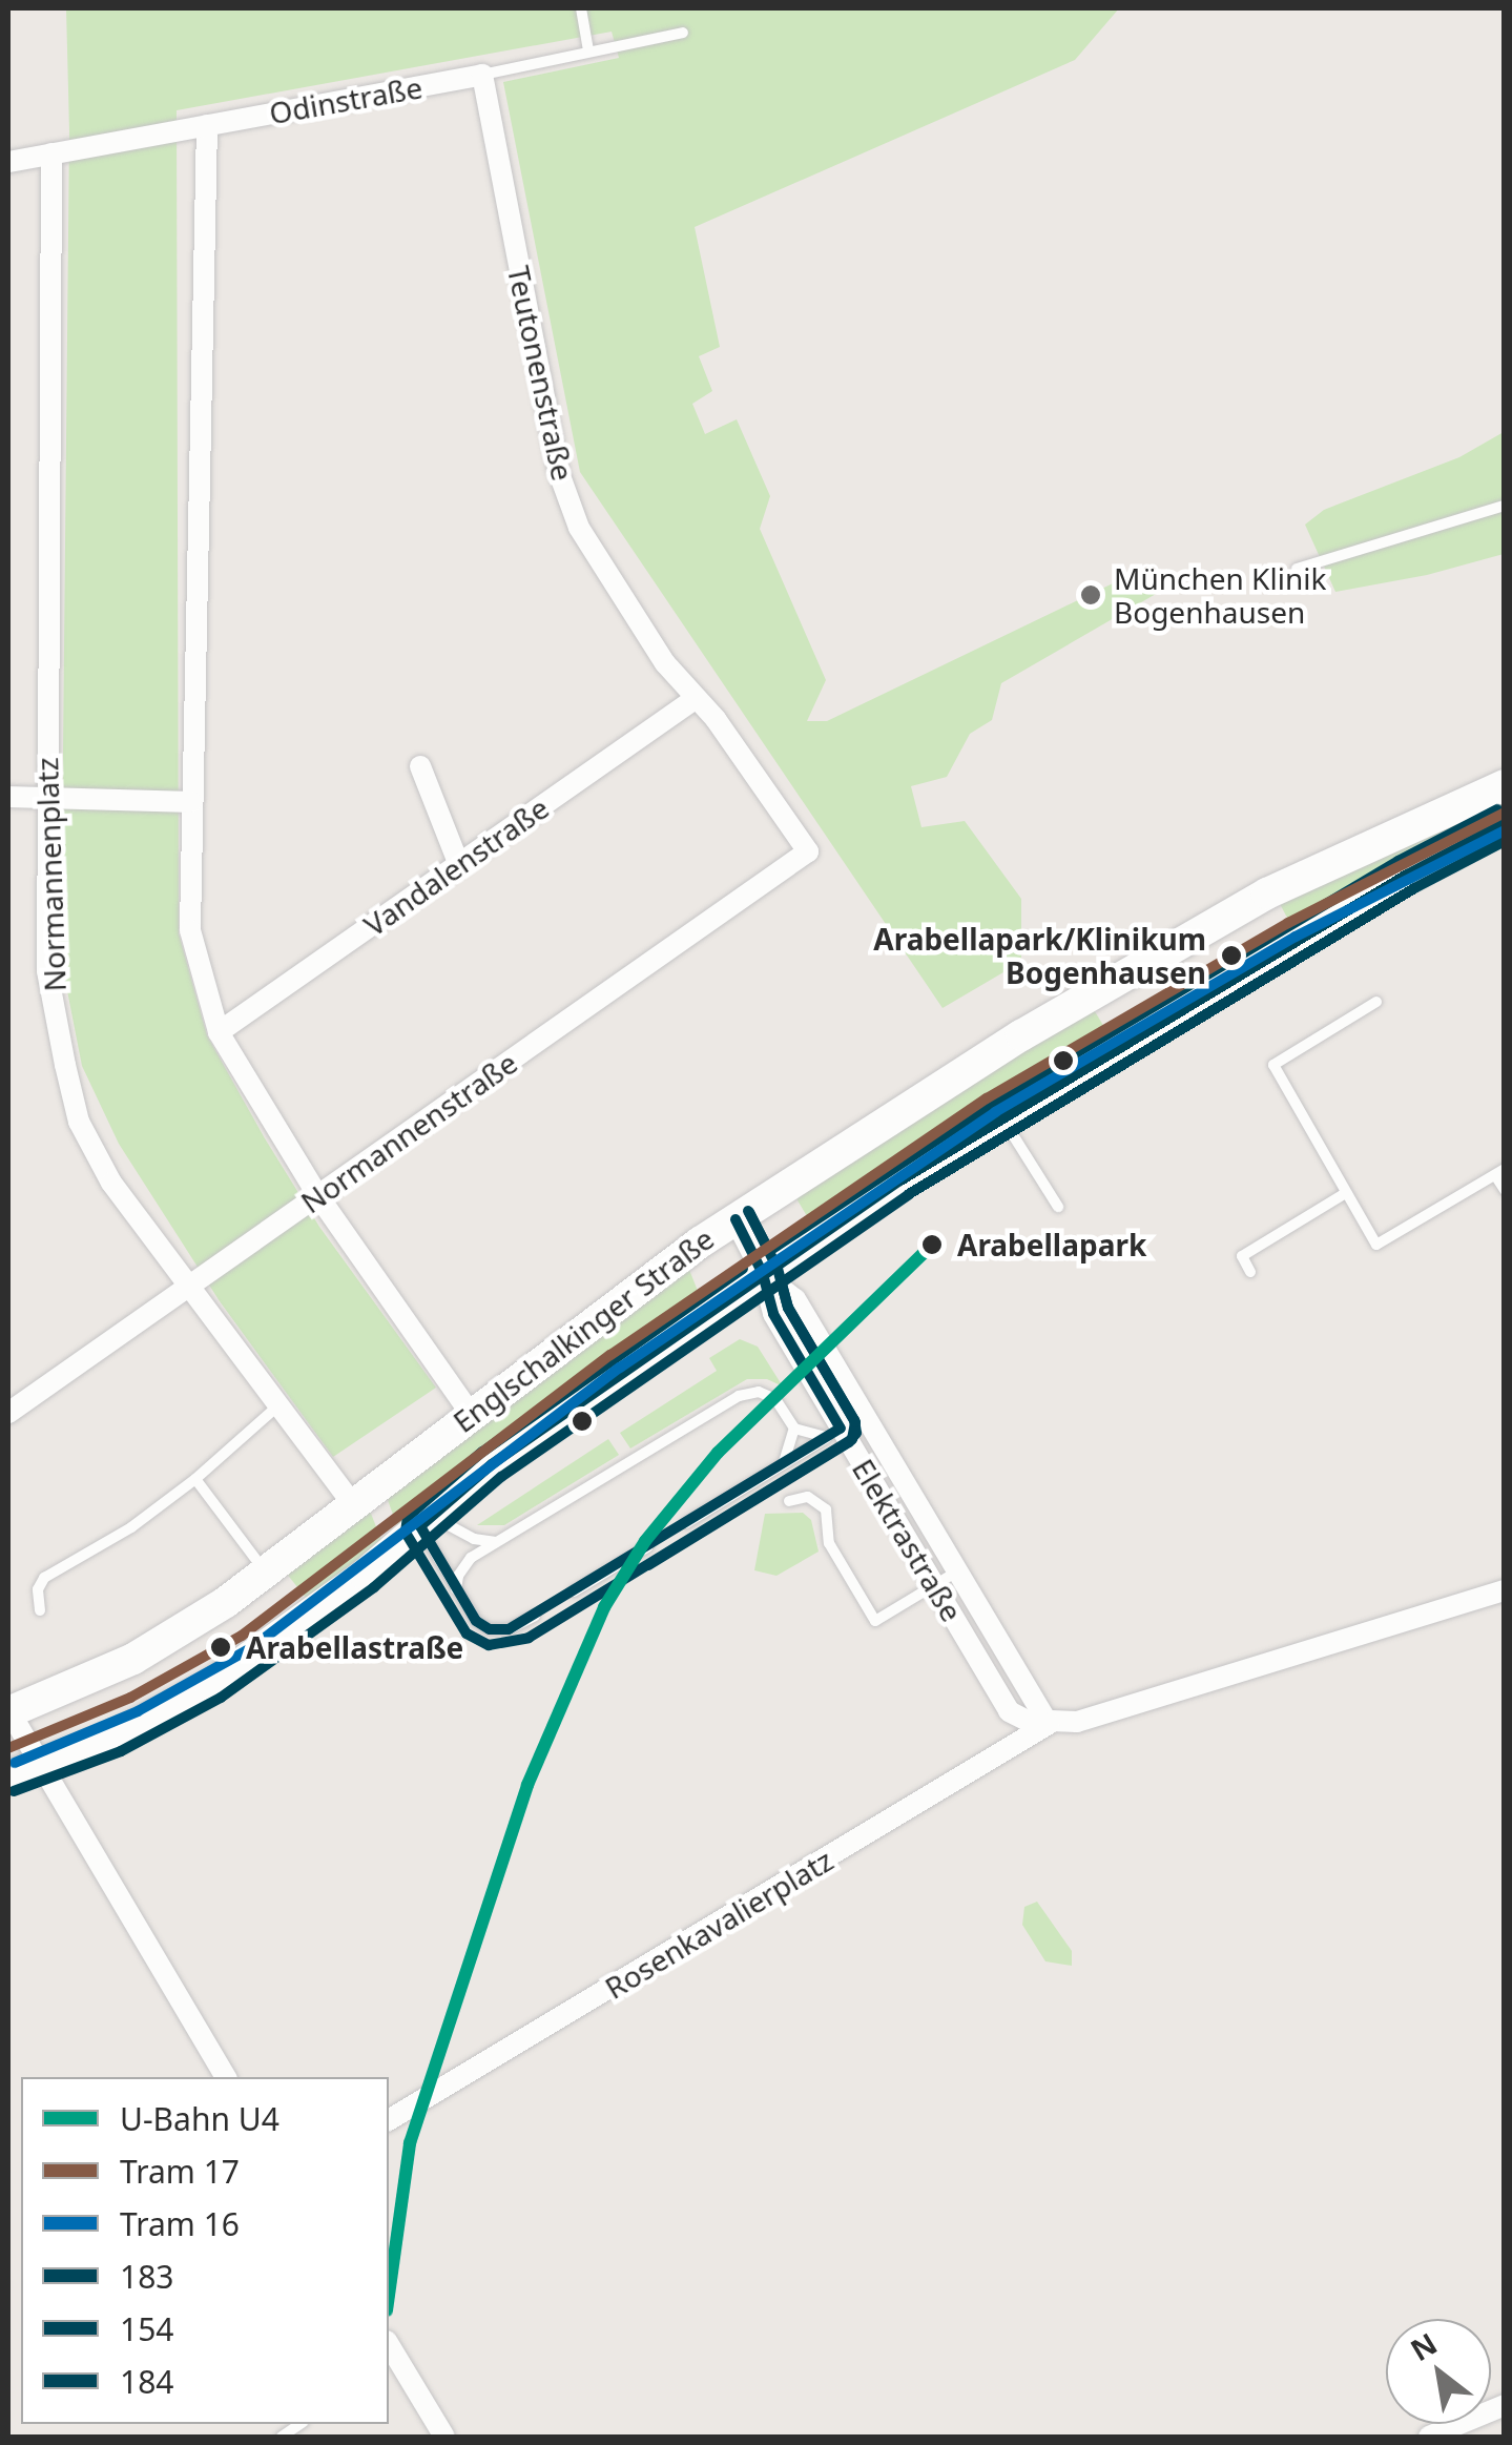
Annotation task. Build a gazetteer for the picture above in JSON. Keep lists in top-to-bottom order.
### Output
{
  "streets": {
    "main road": ["Englschalkinger Straße"],
    "street": [
      "Odinstraße",
      "Teutonenstraße",
      "Vandalenstraße",
      "Normannenplatz",
      "Normannenstraße",
      "Elektrastraße",
      "Rosenkavalierplatz"
    ]
  },
  "crossings": [
    ["Odinstraße", "Teutonenstraße"],
    ["Odinstraße", "Normannenplatz"],
    ["Teutonenstraße", "Vandalenstraße"],
    ["Teutonenstraße", "Normannenstraße"],
    ["Normannenplatz", "Normannenstraße"],
    ["Normannenplatz", "Englschalkinger Straße"],
    ["Englschalkinger Straße", "Elektrastraße"],
    ["Elektrastraße", "Rosenkavalierplatz"]
  ],
  "places": [
    "München Klinik Bogenhausen",
    "Arabellapark/Klinikum Bogenhausen",
    "Arabellapark",
    "Arabellastraße"
  ],
  "lines": [
    "transit line 184",
    "tram line 17",
    "transit line 183",
    "tram line 16",
    "transit line 154",
    "metro line U4"
  ],
  "legend": [
    "U-Bahn U4",
    "Tram 17",
    "Tram 16",
    "183",
    "154",
    "184"
  ],
  "north": "top left"
}
